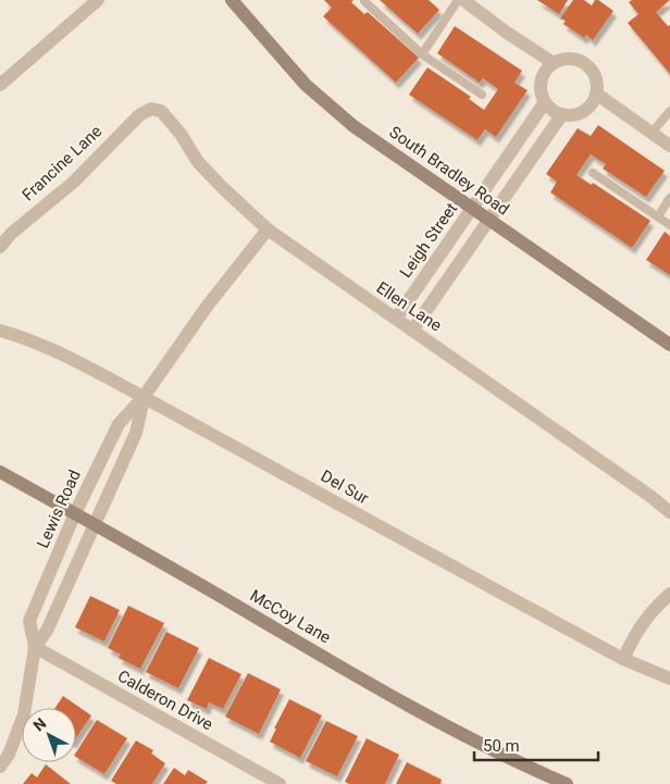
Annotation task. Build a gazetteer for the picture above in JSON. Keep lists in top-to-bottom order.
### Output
{
  "streets": {
    "street": [
      "Francine Lane",
      "South Bradley Road",
      "Leigh Street",
      "Ellen Lane",
      "Del Sur",
      "Lewis Road",
      "McCoy Lane",
      "Calderon Drive"
    ]
  },
  "crossings": [
    ["Francine Lane", "Ellen Lane"],
    ["South Bradley Road", "Leigh Street"],
    ["Leigh Street", "Ellen Lane"],
    ["Ellen Lane", "Lewis Road"],
    ["Del Sur", "Lewis Road"],
    ["Lewis Road", "McCoy Lane"],
    ["Lewis Road", "Calderon Drive"]
  ],
  "scale_bar": "50 m",
  "north": "top left"
}
